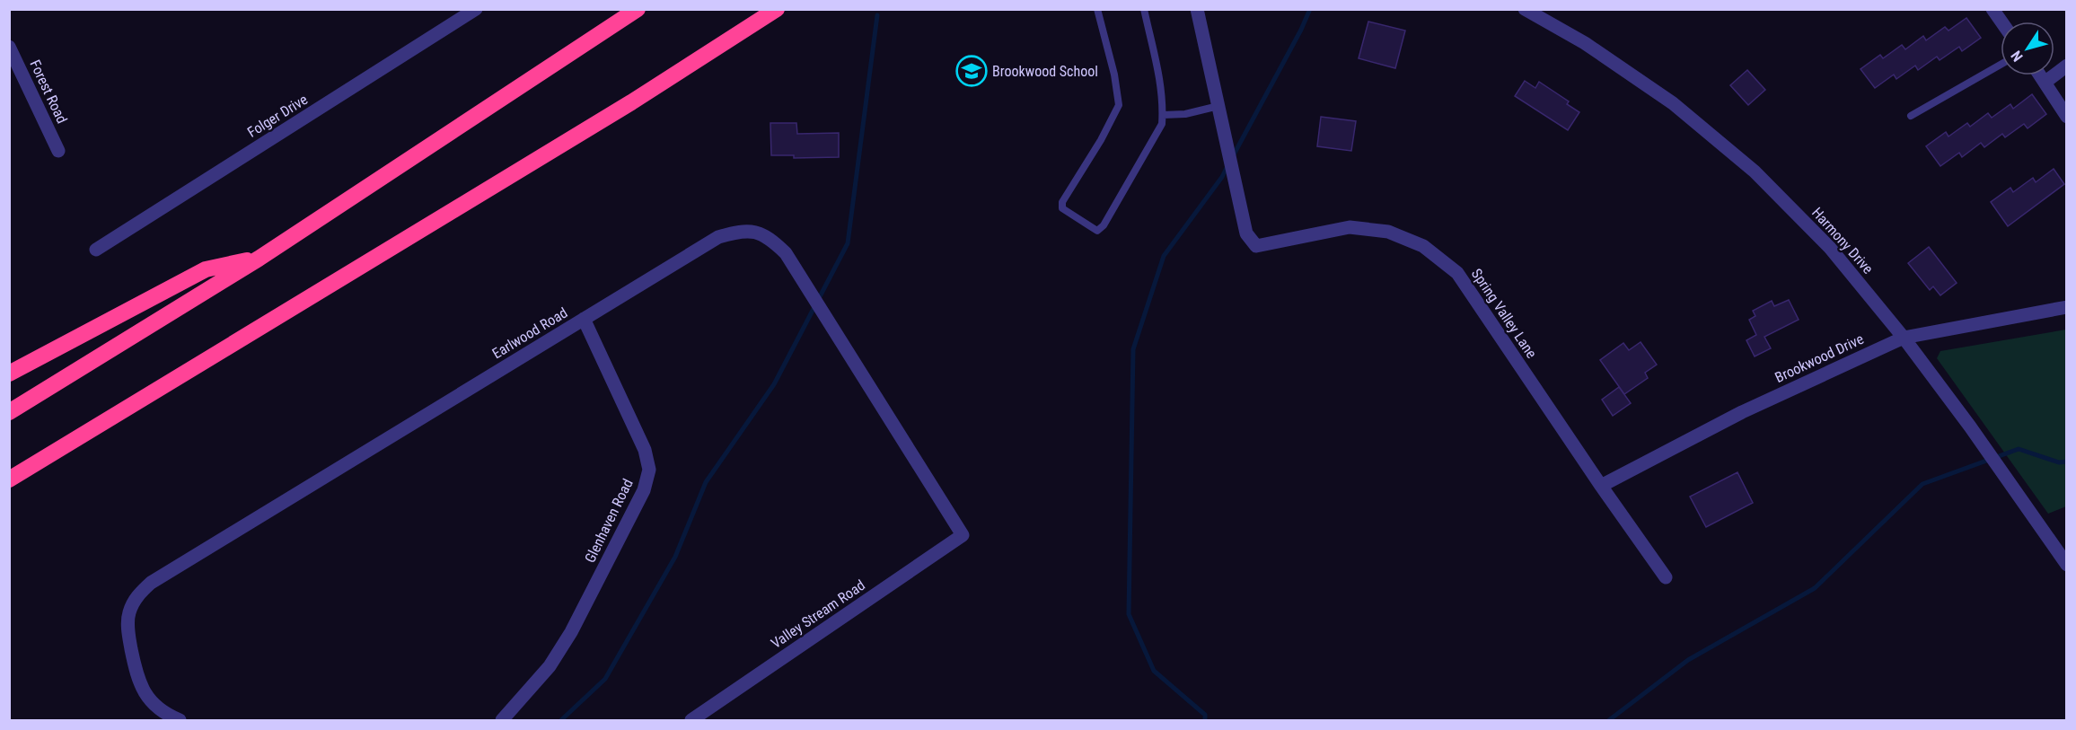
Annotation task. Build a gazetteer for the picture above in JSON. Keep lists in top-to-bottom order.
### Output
{
  "streets": {
    "street": [
      "Forest Road",
      "Folger Drive",
      "Harmony Drive",
      "Spring Valley Lane",
      "Earlwood Road",
      "Brookwood Drive",
      "Glenhaven Road",
      "Valley Stream Road"
    ]
  },
  "crossings": [
    ["Harmony Drive", "Brookwood Drive"],
    ["Spring Valley Lane", "Brookwood Drive"],
    ["Earlwood Road", "Glenhaven Road"],
    ["Earlwood Road", "Valley Stream Road"]
  ],
  "places": {
    "school or university": ["Brookwood School"]
  },
  "north": "bottom left"
}
